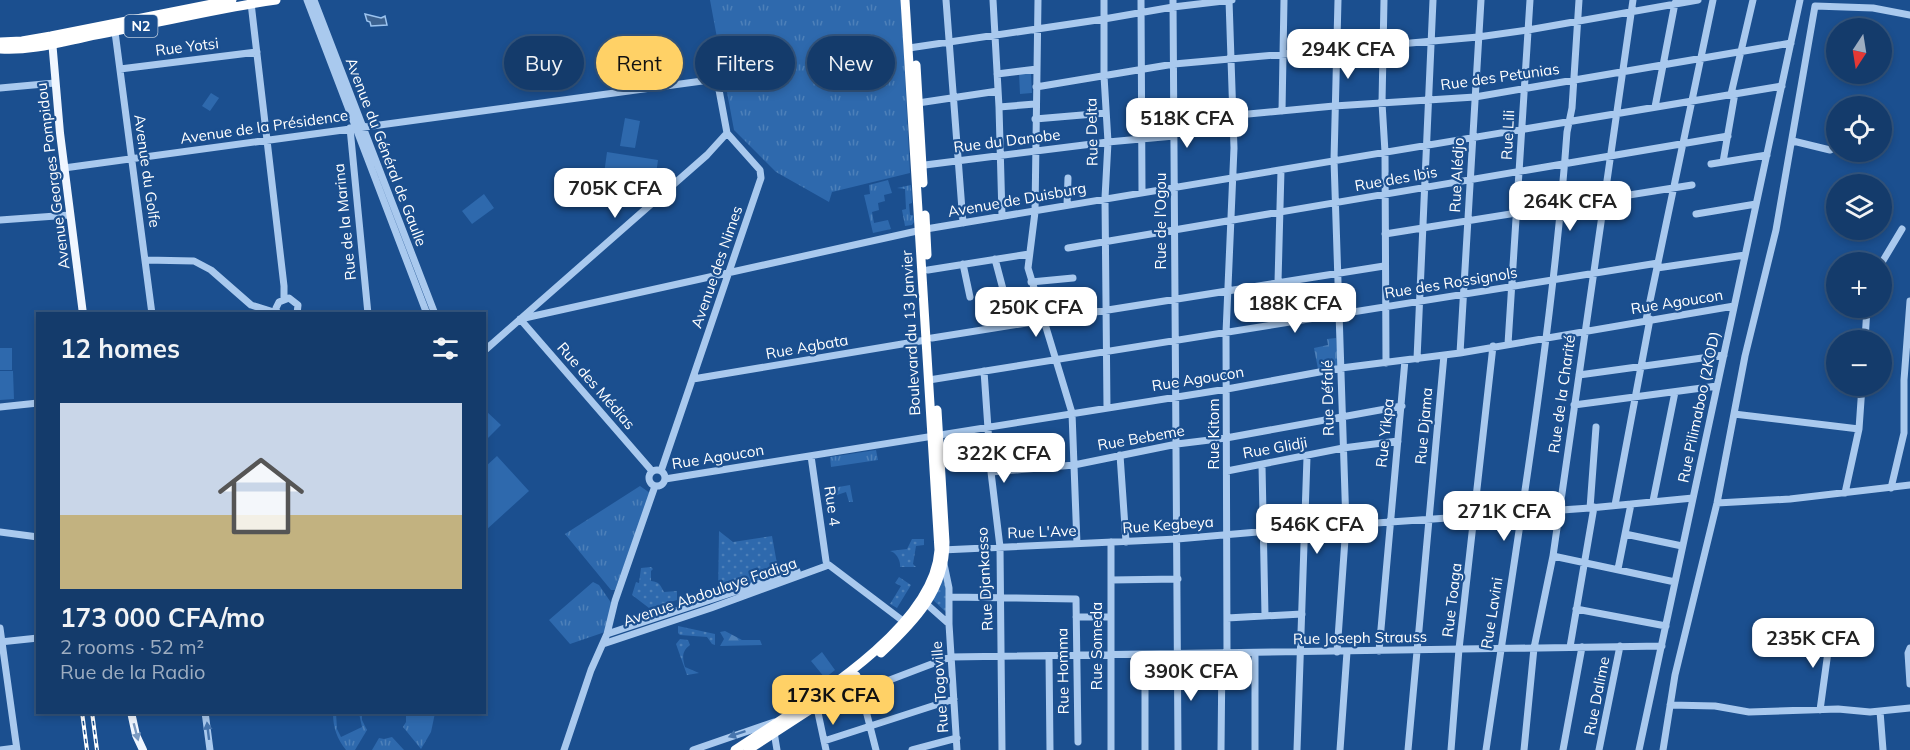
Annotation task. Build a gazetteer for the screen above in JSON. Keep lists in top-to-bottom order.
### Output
{
  "streets": {
    "highway": ["N2", "Boulevard du 13 Janvier"],
    "main road": ["Avenue Georges Pompidou"],
    "street": [
      "Rue Yotsi",
      "Rue des Petunias",
      "Avenue de la Présidence",
      "Rue Delta",
      "Rue Lili",
      "Rue du Danobe",
      "Avenue du Général de Gaulle",
      "Avenue du Golfe",
      "Rue Alédjo",
      "Rue des Ibis",
      "Avenue de Duisburg",
      "Rue de l'Ogou",
      "Rue de la Marina",
      "Avenue des Nimes",
      "Rue des Rossignols",
      "Rue Agoucon",
      "Rue Agbata",
      "Rue des Médias",
      "Rue de la Charité",
      "Rue Défalé",
      "Rue Pilimaboo (2KOD)",
      "Rue Djama",
      "Rue Yikpa",
      "Rue Kitom",
      "Rue Bebeme",
      "Rue Glidji",
      "Rue 4",
      "Rue Kegbeya",
      "Rue L'Ave",
      "Rue Djankasso",
      "Avenue Abdoulaye Fadiga",
      "Rue Toaga",
      "Rue Lavini",
      "Rue Joseph Strauss",
      "Rue Someda",
      "Rue Homma",
      "Rue Togoville",
      "Rue Dalime"
    ]
  },
  "crossings": [
    ["N2", "Avenue du Golfe"],
    ["N2", "Avenue Georges Pompidou"],
    ["Rue Yotsi", "Avenue du Golfe"],
    ["Rue des Petunias", "Rue Lili"],
    ["Rue des Petunias", "Rue Alédjo"],
    ["Rue des Petunias", "Rue de l'Ogou"],
    ["Rue des Petunias", "Rue de la Charité"],
    ["Rue des Petunias", "Rue Défalé"],
    ["Rue des Petunias", "Rue Pilimaboo (2KOD)"],
    ["Rue des Petunias", "Rue Kitom"],
    ["Rue des Petunias", "Rue Lavini"],
    ["Avenue de la Présidence", "Avenue du Général de Gaulle"],
    ["Avenue de la Présidence", "Avenue du Golfe"],
    ["Avenue de la Présidence", "Avenue Georges Pompidou"],
    ["Avenue de la Présidence", "Rue de la Marina"],
    ["Avenue de la Présidence", "Avenue des Nimes"],
    ["Rue Delta", "Rue du Danobe"],
    ["Rue Delta", "Rue des Ibis"],
    ["Rue Delta", "Avenue de Duisburg"],
    ["Rue Delta", "Rue des Rossignols"],
    ["Rue Delta", "Rue Agoucon"],
    ["Rue Delta", "Rue Agbata"],
    ["Rue Lili", "Rue des Ibis"],
    ["Rue Lili", "Avenue de Duisburg"],
    ["Rue Lili", "Rue des Rossignols"],
    ["Rue Lili", "Rue Agoucon"],
    ["Rue du Danobe", "Rue de l'Ogou"],
    ["Rue du Danobe", "Boulevard du 13 Janvier"],
    ["Avenue du Général de Gaulle", "Rue de la Marina"],
    ["Rue Alédjo", "Rue des Ibis"],
    ["Rue Alédjo", "Avenue de Duisburg"],
    ["Rue Alédjo", "Rue des Rossignols"],
    ["Rue Alédjo", "Rue Agoucon"],
    ["Rue des Ibis", "Rue de l'Ogou"],
    ["Rue des Ibis", "Rue de la Charité"],
    ["Rue des Ibis", "Rue Défalé"],
    ["Rue des Ibis", "Rue Kitom"],
    ["Rue des Ibis", "Rue Lavini"],
    ["Avenue de Duisburg", "Rue de l'Ogou"],
    ["Avenue de Duisburg", "Avenue des Nimes"],
    ["Avenue de Duisburg", "Boulevard du 13 Janvier"],
    ["Avenue de Duisburg", "Rue des Médias"],
    ["Avenue de Duisburg", "Rue de la Charité"],
    ["Avenue de Duisburg", "Rue Défalé"],
    ["Avenue de Duisburg", "Rue Pilimaboo (2KOD)"],
    ["Avenue de Duisburg", "Rue Kitom"],
    ["Avenue de Duisburg", "Rue Lavini"],
    ["Rue de l'Ogou", "Rue Agbata"],
    ["Avenue des Nimes", "Rue Agoucon"],
    ["Avenue des Nimes", "Rue Agbata"],
    ["Avenue des Nimes", "Rue des Médias"],
    ["Rue des Rossignols", "Boulevard du 13 Janvier"],
    ["Rue des Rossignols", "Rue de la Charité"],
    ["Rue des Rossignols", "Rue Défalé"],
    ["Rue des Rossignols", "Rue Pilimaboo (2KOD)"],
    ["Rue des Rossignols", "Rue Kitom"],
    ["Rue des Rossignols", "Rue Djankasso"],
    ["Rue des Rossignols", "Rue Lavini"],
    ["Rue Agoucon", "Boulevard du 13 Janvier"],
    ["Rue Agoucon", "Rue des Médias"],
    ["Rue Agoucon", "Rue de la Charité"],
    ["Rue Agoucon", "Rue Défalé"],
    ["Rue Agoucon", "Rue Pilimaboo (2KOD)"],
    ["Rue Agoucon", "Rue Djama"],
    ["Rue Agoucon", "Rue Yikpa"],
    ["Rue Agoucon", "Rue Kitom"],
    ["Rue Agoucon", "Rue 4"],
    ["Rue Agoucon", "Rue Djankasso"],
    ["Rue Agoucon", "Rue Toaga"],
    ["Rue Agoucon", "Rue Lavini"],
    ["Boulevard du 13 Janvier", "Rue Agbata"],
    ["Boulevard du 13 Janvier", "Rue L'Ave"],
    ["Boulevard du 13 Janvier", "Rue Joseph Strauss"],
    ["Boulevard du 13 Janvier", "Rue Togoville"],
    ["Rue Agbata", "Rue Kitom"],
    ["Rue de la Charité", "Rue Kegbeya"],
    ["Rue de la Charité", "Rue Joseph Strauss"],
    ["Rue Défalé", "Rue Bebeme"],
    ["Rue Défalé", "Rue Glidji"],
    ["Rue Défalé", "Rue Kegbeya"],
    ["Rue Défalé", "Rue Joseph Strauss"],
    ["Rue Pilimaboo (2KOD)", "Rue Kegbeya"],
    ["Rue Pilimaboo (2KOD)", "Rue Joseph Strauss"],
    ["Rue Djama", "Rue Kegbeya"],
    ["Rue Djama", "Rue Joseph Strauss"],
    ["Rue Yikpa", "Rue Bebeme"],
    ["Rue Yikpa", "Rue Glidji"],
    ["Rue Yikpa", "Rue Kegbeya"],
    ["Rue Yikpa", "Rue Joseph Strauss"],
    ["Rue Kitom", "Rue Bebeme"],
    ["Rue Kitom", "Rue Glidji"],
    ["Rue Kitom", "Rue Kegbeya"],
    ["Rue Kitom", "Rue Joseph Strauss"],
    ["Rue Bebeme", "Rue Djankasso"],
    ["Rue 4", "Avenue Abdoulaye Fadiga"],
    ["Rue Kegbeya", "Rue L'Ave"],
    ["Rue Kegbeya", "Rue Toaga"],
    ["Rue Kegbeya", "Rue Lavini"],
    ["Rue Kegbeya", "Rue Someda"],
    ["Rue L'Ave", "Rue Djankasso"],
    ["Rue L'Ave", "Rue Someda"],
    ["Rue Djankasso", "Rue Joseph Strauss"],
    ["Rue Djankasso", "Rue Homma"],
    ["Rue Toaga", "Rue Joseph Strauss"],
    ["Rue Lavini", "Rue Joseph Strauss"],
    ["Rue Joseph Strauss", "Rue Someda"],
    ["Rue Joseph Strauss", "Rue Homma"],
    ["Rue Joseph Strauss", "Rue Togoville"],
    ["Rue Joseph Strauss", "Rue Dalime"]
  ],
  "north": "bottom",
  "page": {
    "map_buttons": ["+", "−"],
    "price": [
      "294K CFA",
      "518K CFA",
      "705K CFA",
      "264K CFA",
      "188K CFA",
      "250K CFA",
      "322K CFA",
      "271K CFA",
      "546K CFA",
      "235K CFA",
      "390K CFA",
      "173K CFA"
    ],
    "chip": [
      "Buy",
      "Rent",
      "Filters",
      "New"
    ],
    "heading": "12 homes",
    "list": [
      {
        "name": "173 000 CFA/mo",
        "note": "2 rooms · 52 m² · Rue de la Radio"
      }
    ]
  }
}
